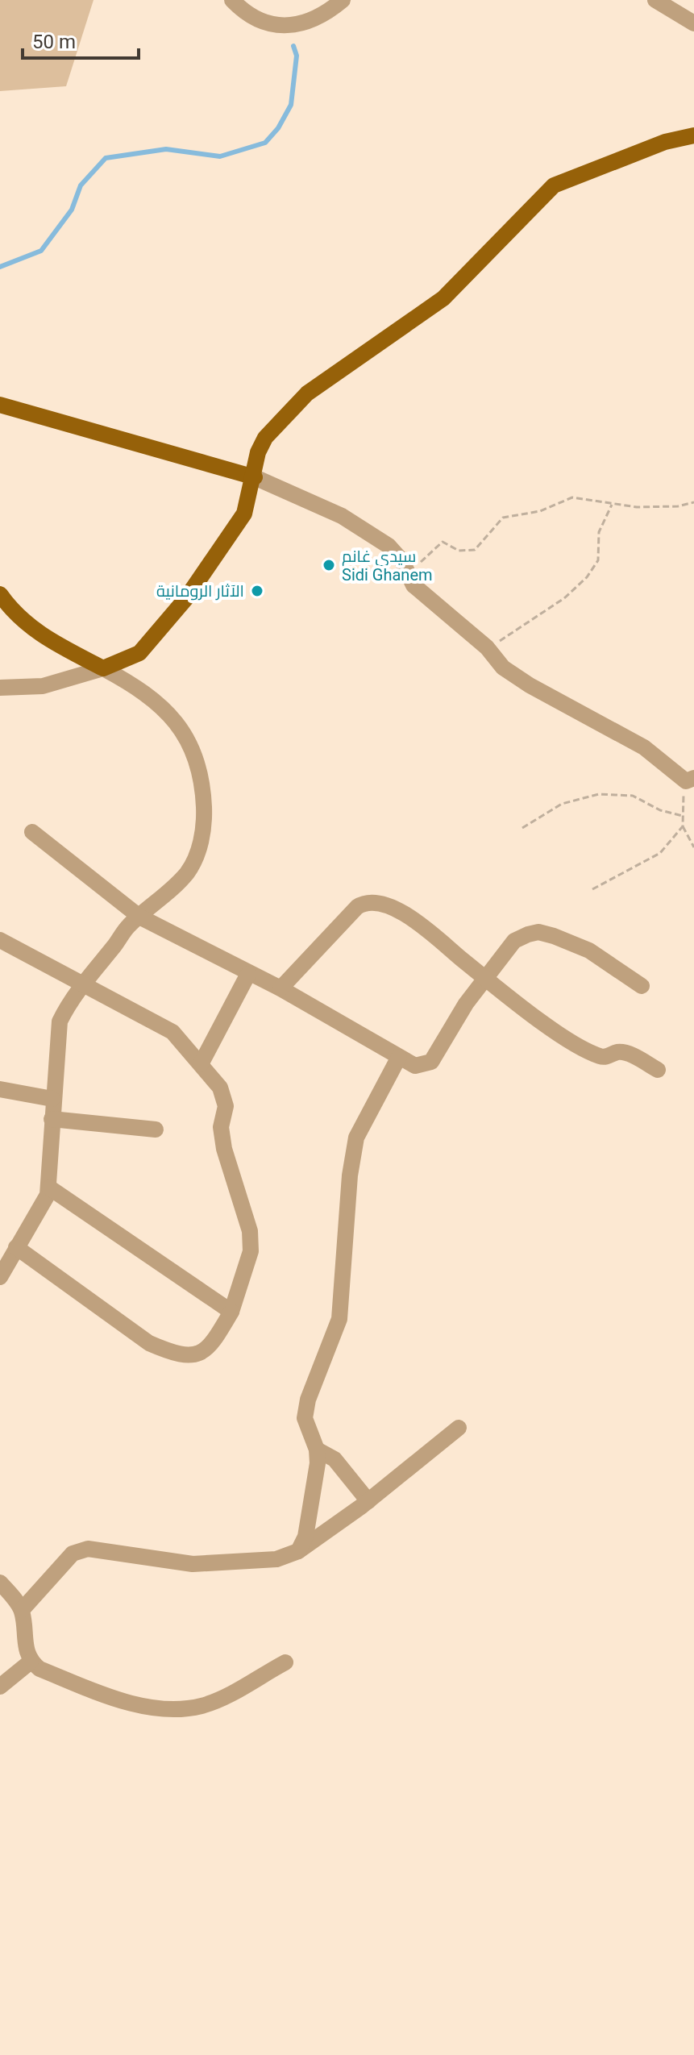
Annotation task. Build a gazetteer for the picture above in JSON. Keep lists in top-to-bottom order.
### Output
{
  "places": ["سيدي غانم Sidi Ghanem", "الآثار الرومانية"],
  "scale_bar": "50 m"
}
